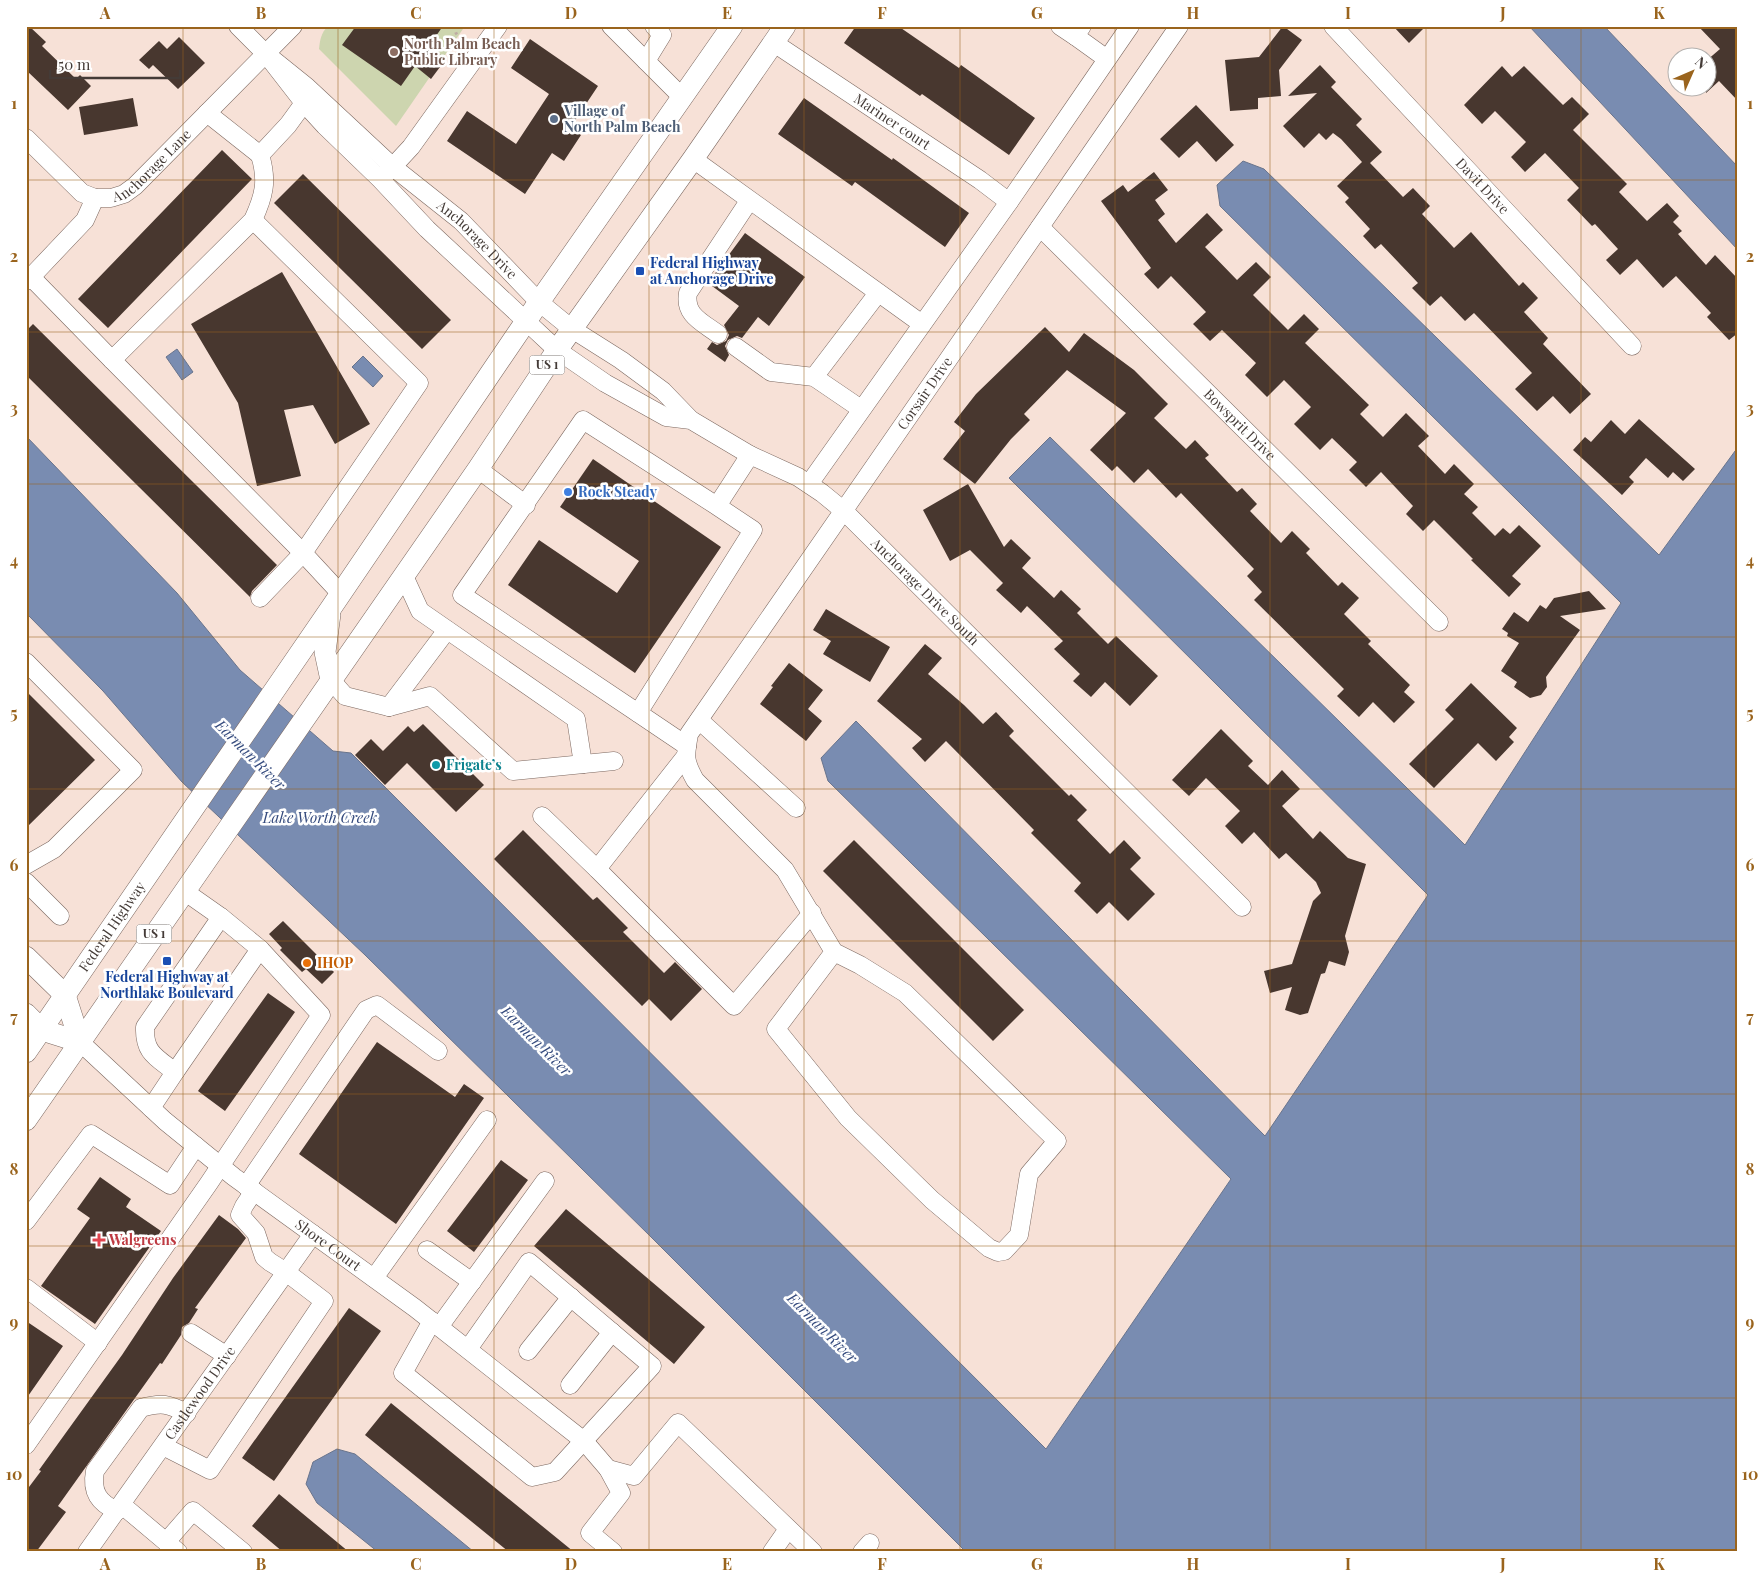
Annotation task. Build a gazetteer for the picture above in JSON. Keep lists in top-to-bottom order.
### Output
{
  "streets": {
    "main road": ["US 1", "Federal Highway"],
    "street": [
      "Mariner court",
      "Anchorage Lane",
      "Davit Drive",
      "Anchorage Drive",
      "Corsair Drive",
      "Bowsprit Drive",
      "Anchorage Drive South",
      "Shore Court",
      "Castlewood Drive"
    ]
  },
  "crossings": [
    ["Mariner court", "US 1"],
    ["Anchorage Lane", "Anchorage Drive"],
    ["Anchorage Drive", "US 1"],
    ["Anchorage Drive", "Anchorage Drive South"],
    ["US 1", "Anchorage Drive South"],
    ["US 1", "Federal Highway"],
    ["US 1", "Shore Court"],
    ["Corsair Drive", "Bowsprit Drive"],
    ["Corsair Drive", "Anchorage Drive South"],
    ["Shore Court", "Castlewood Drive"]
  ],
  "water": ["Earman River", "Lake Worth Creek"],
  "places": {
    "other": [
      "North Palm Beach Public Library",
      "Village of North Palm Beach",
      "Rock Steady",
      "Frigate’s",
      "IHOP"
    ],
    "transit": ["Federal Highway at Anchorage Drive", "Federal Highway at Northlake Boulevard"],
    "health": ["Walgreens"]
  },
  "scale_bar": "50 m",
  "north": "top right",
  "grid": {
    "columns": [
      "A",
      "B",
      "C",
      "D",
      "E",
      "F",
      "G",
      "H",
      "I",
      "J",
      "K"
    ],
    "rows": [
      "1",
      "2",
      "3",
      "4",
      "5",
      "6",
      "7",
      "8",
      "9",
      "10"
    ]
  }
}
